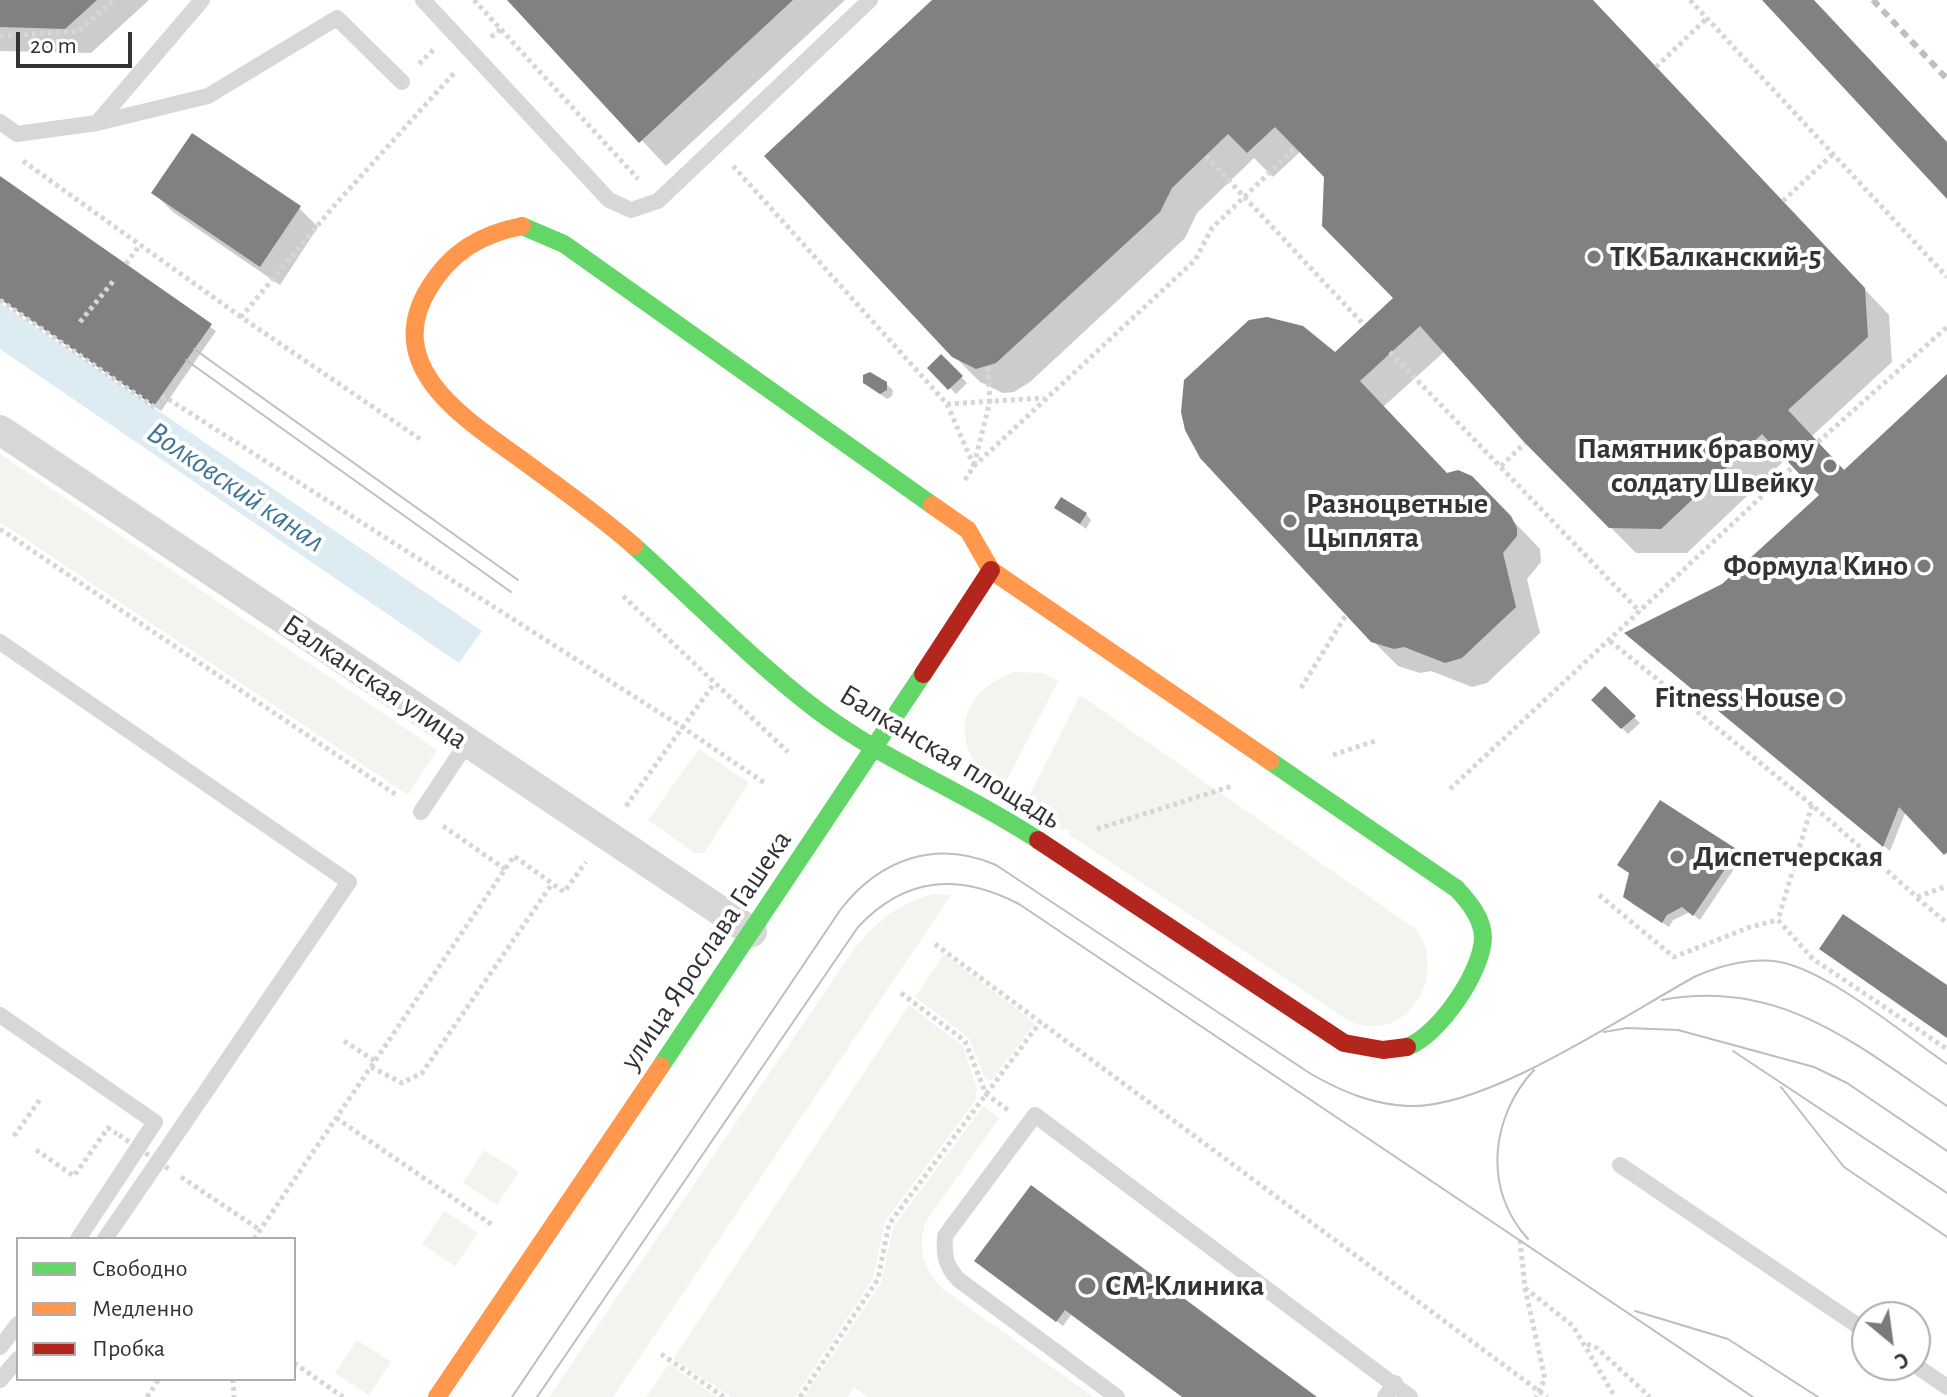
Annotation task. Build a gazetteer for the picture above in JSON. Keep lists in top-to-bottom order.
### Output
{
  "streets": {
    "street": ["Балканская улица", "Балканская площадь", "улица Ярослава Гашека"]
  },
  "crossings": [
    ["Балканская улица", "улица Ярослава Гашека"],
    ["Балканская площадь", "улица Ярослава Гашека"]
  ],
  "water": ["Волковский канал"],
  "places": [
    "ТК Балканский-5",
    "Памятник бравому солдату Швейку",
    "Разноцветные Цыплята",
    "Формула Кино",
    "Fitness House",
    "Диспетчерская",
    "СМ-Клиника"
  ],
  "legend": ["Свободно", "Медленно", "Пробка"],
  "scale_bar": "20 m",
  "north": "bottom right"
}
